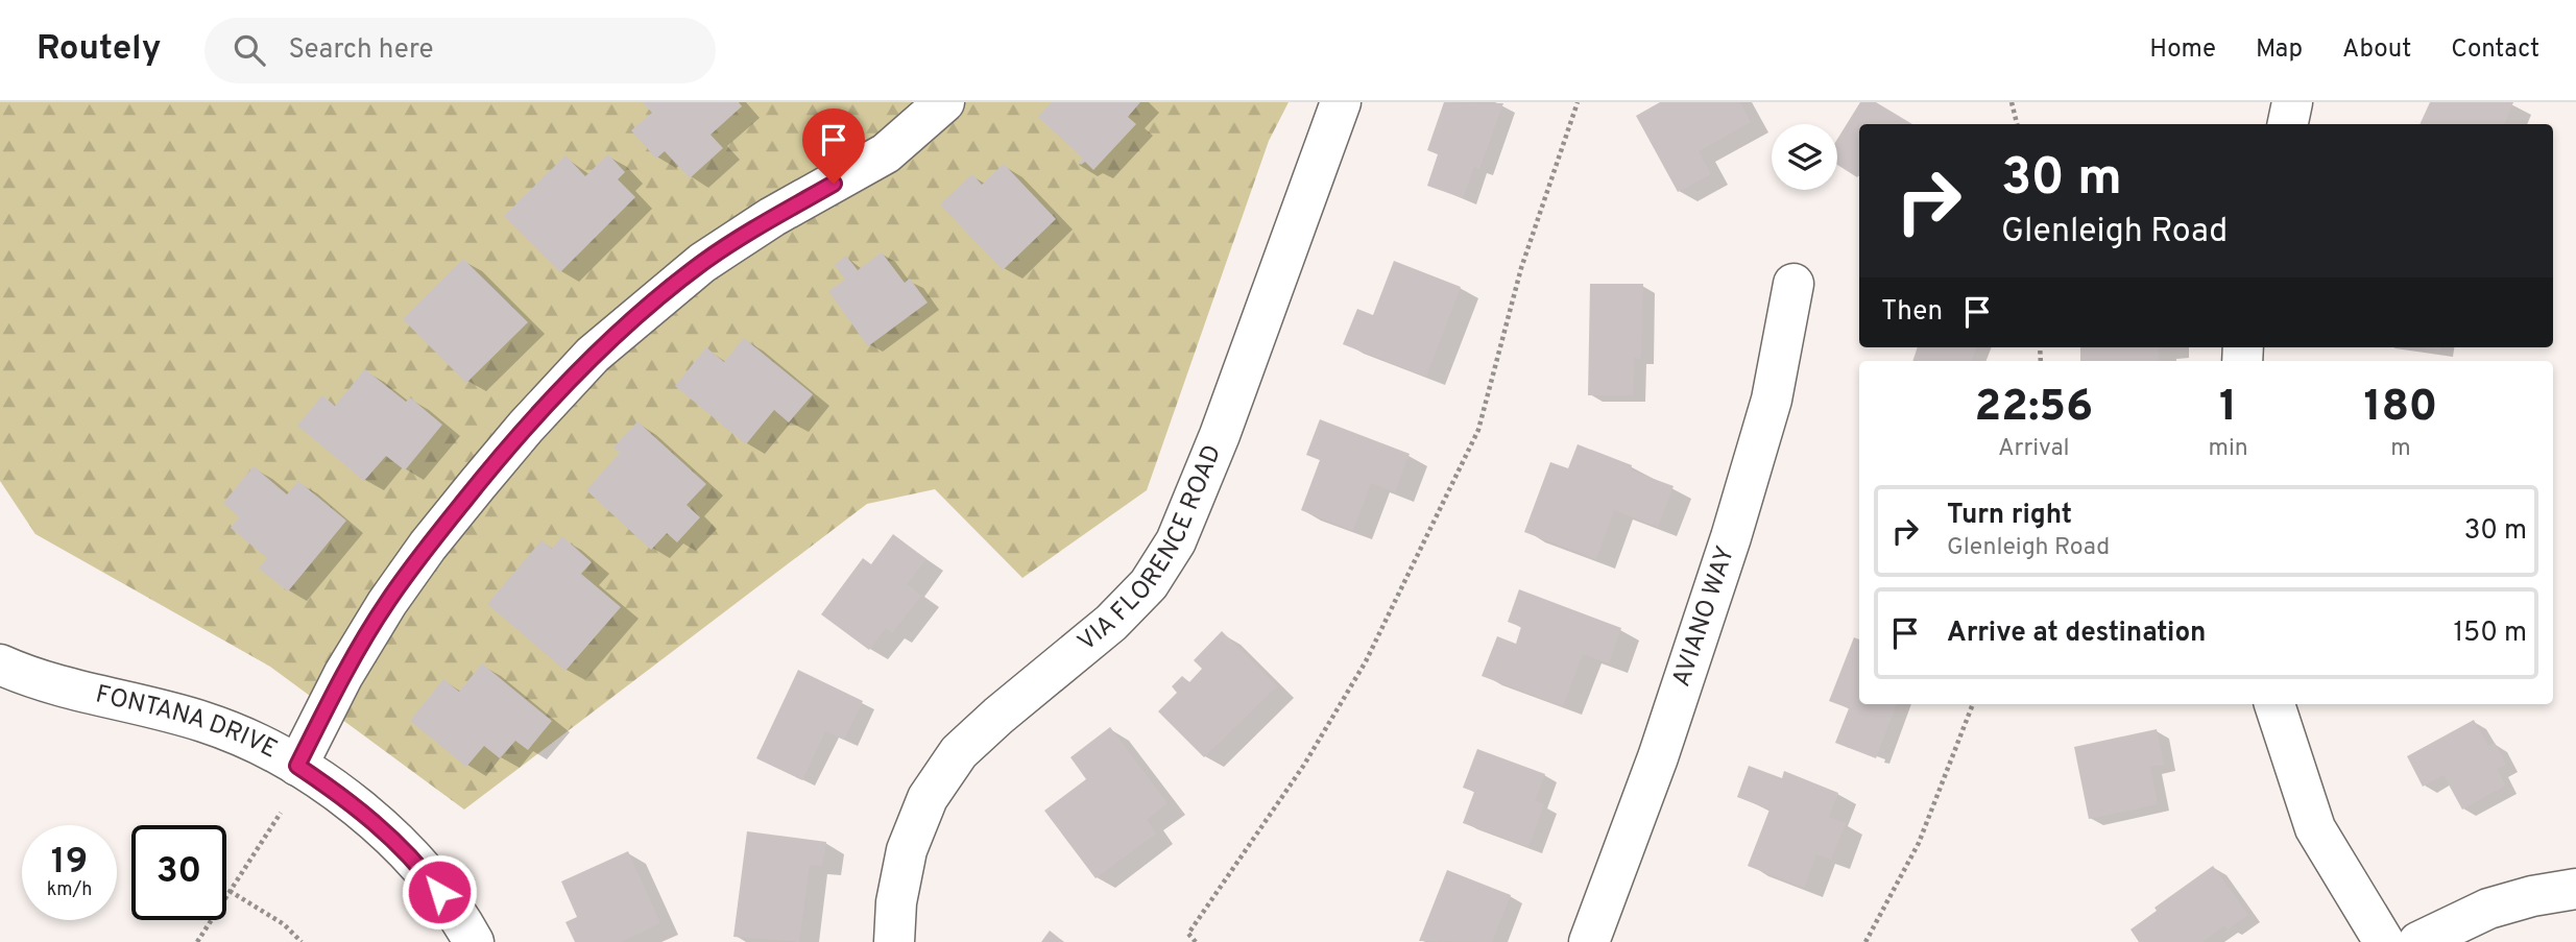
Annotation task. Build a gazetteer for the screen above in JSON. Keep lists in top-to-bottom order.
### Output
{
  "streets": {
    "street": ["VIA FLORENCE ROAD", "AVIANO WAY", "FONTANA DRIVE"]
  },
  "page": {
    "header": "Routely",
    "search": "Search here",
    "nav": [
      "Home",
      "Map",
      "About",
      "Contact"
    ],
    "turn": ["30 m", "Glenleigh Road"],
    "then": "Then",
    "eta": [
      "22:56",
      "Arrival",
      "1",
      "min",
      "180",
      "m"
    ],
    "list": [
      {
        "name": "Turn right",
        "note": "Glenleigh Road",
        "value": "30 m"
      },
      {
        "name": "Arrive at destination",
        "value": "150 m"
      }
    ],
    "speed": "19 km/h",
    "limit": "30"
  }
}
